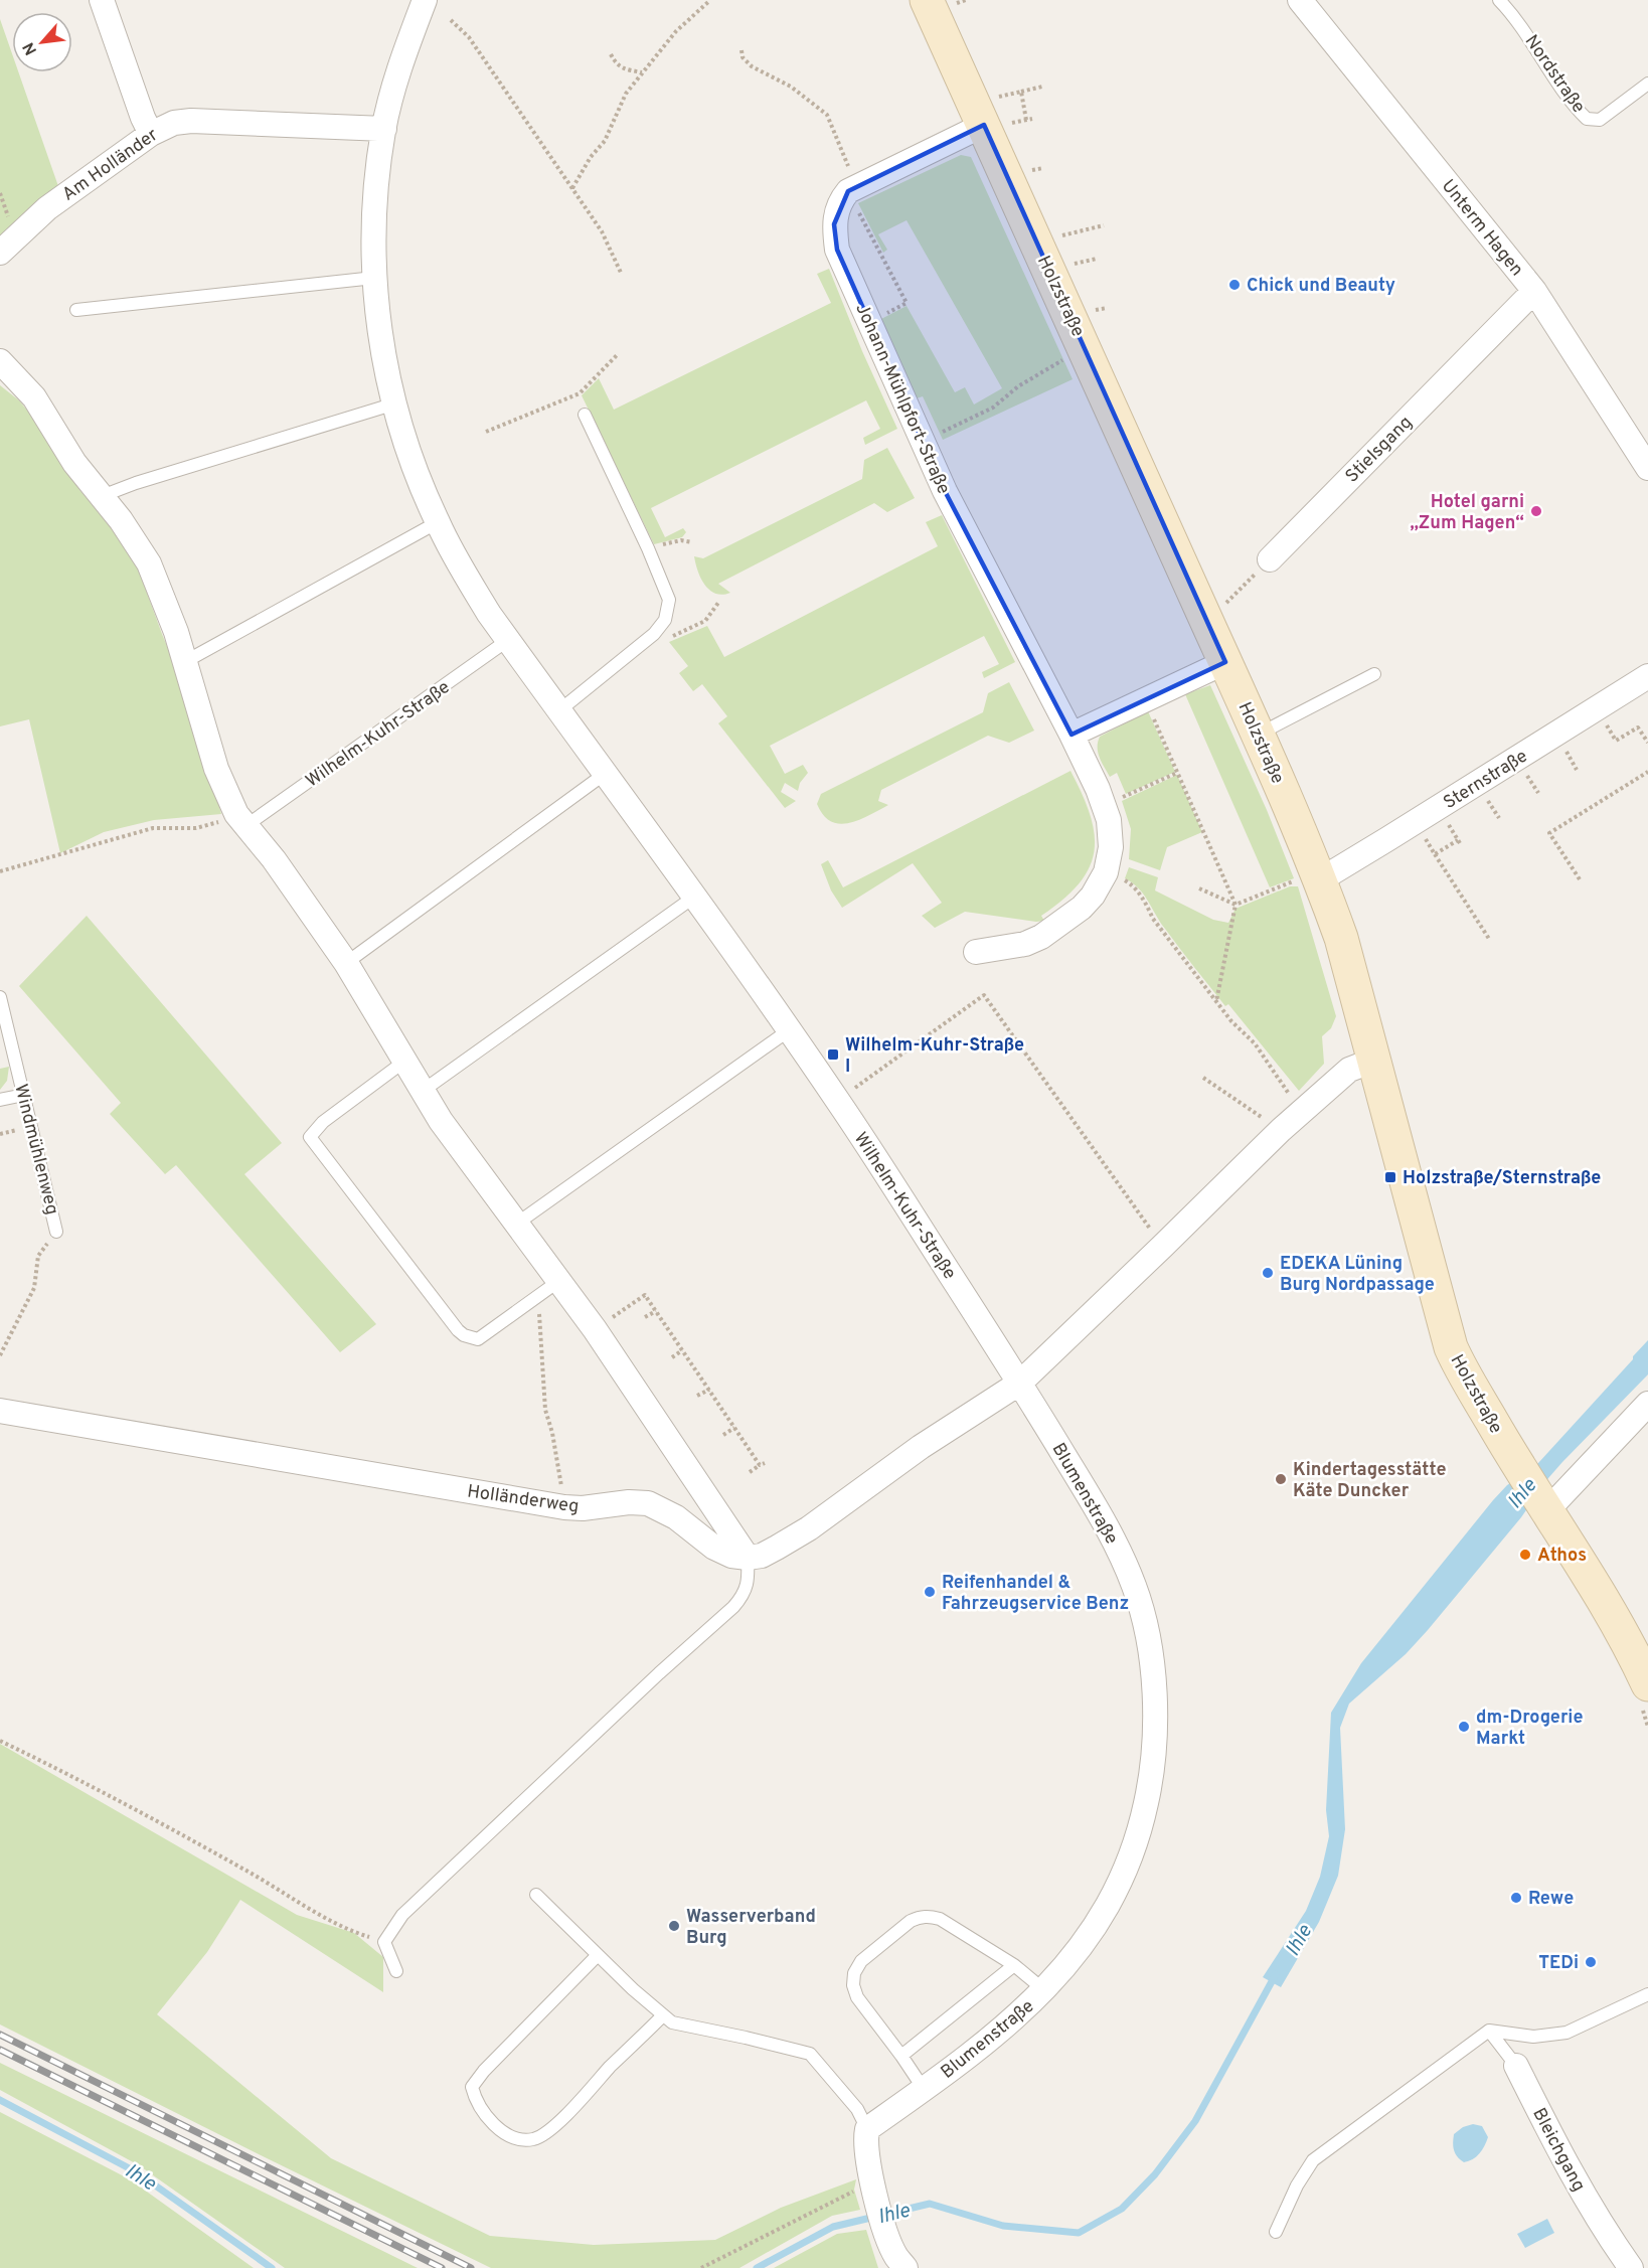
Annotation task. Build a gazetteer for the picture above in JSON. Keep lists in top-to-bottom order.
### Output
{
  "streets": {
    "street": [
      "Am Holländer",
      "Unterm Hagen",
      "Holzstraße",
      "Johann-Mühlpfort-Straße",
      "Stielsgang",
      "Wilhelm-Kuhr-Straße",
      "Sternstraße",
      "Blumenstraße",
      "Holländerweg",
      "Bleichgang"
    ],
    "lane": ["Nordstraße", "Windmühlenweg"]
  },
  "crossings": [
    ["Am Holländer", "Wilhelm-Kuhr-Straße"],
    ["Unterm Hagen", "Stielsgang"],
    ["Holzstraße", "Johann-Mühlpfort-Straße"],
    ["Holzstraße", "Sternstraße"],
    ["Wilhelm-Kuhr-Straße", "Blumenstraße"]
  ],
  "water": ["Ihle"],
  "places": {
    "other": [
      "Chick und Beauty",
      "Hotel garni „Zum Hagen“",
      "EDEKA Lüning Burg Nordpassage",
      "Kindertagesstätte Käte Duncker",
      "Athos",
      "Reifenhandel & Fahrzeugservice Benz",
      "dm-Drogerie Markt",
      "Rewe",
      "Wasserverband Burg",
      "TEDi"
    ],
    "transit": ["Wilhelm-Kuhr-Straße I", "Holzstraße/Sternstraße"]
  },
  "north": "bottom left"
}
